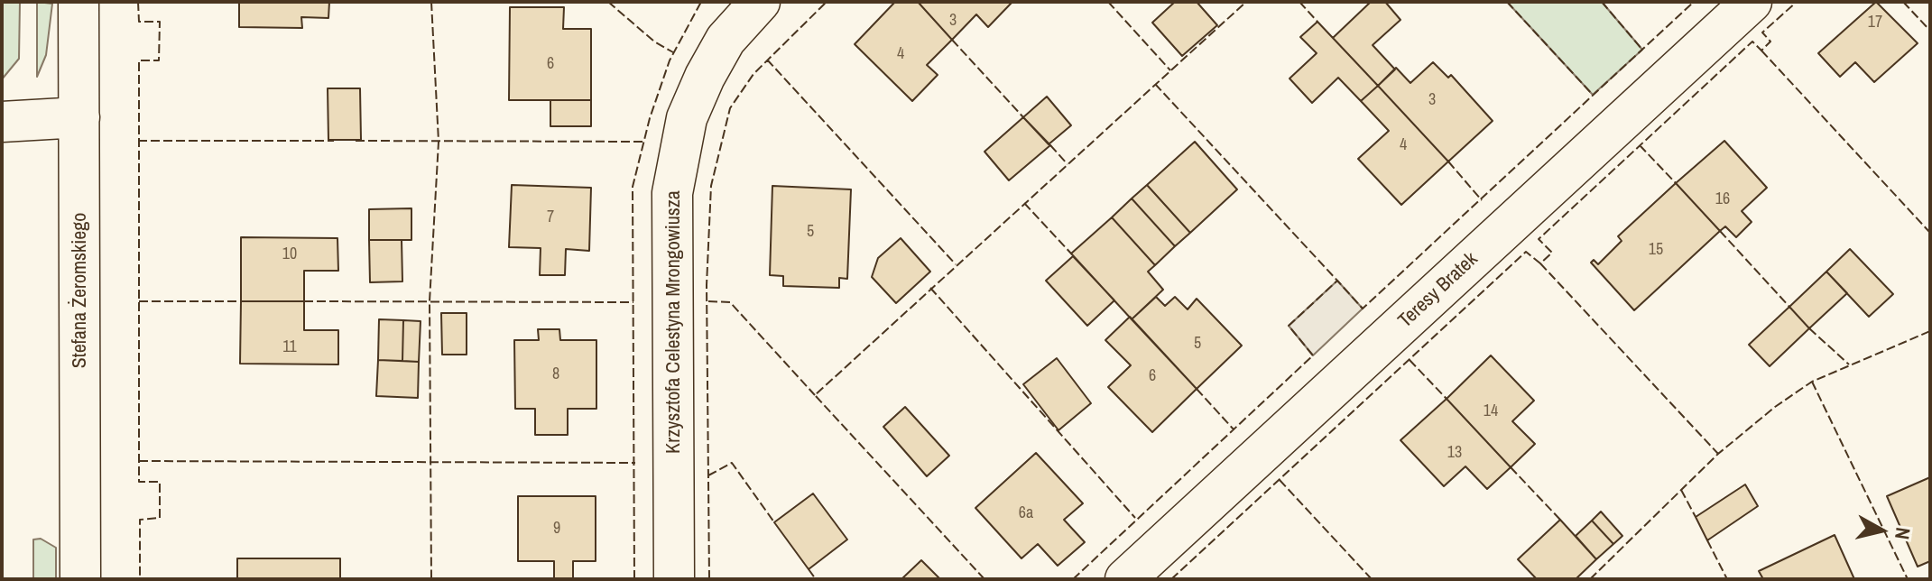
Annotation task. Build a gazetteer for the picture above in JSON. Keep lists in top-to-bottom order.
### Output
{
  "streets": {
    "street": ["Stefana Żeromskiego", "Teresy Bratek", "Krzysztofa Celestyna Mrongowiusza"]
  },
  "house_numbers": [
    "3",
    "17",
    "4",
    "6",
    "3",
    "4",
    "16",
    "7",
    "5",
    "15",
    "10",
    "5",
    "11",
    "8",
    "6",
    "14",
    "13",
    "6a",
    "9"
  ],
  "north": "right"
}
